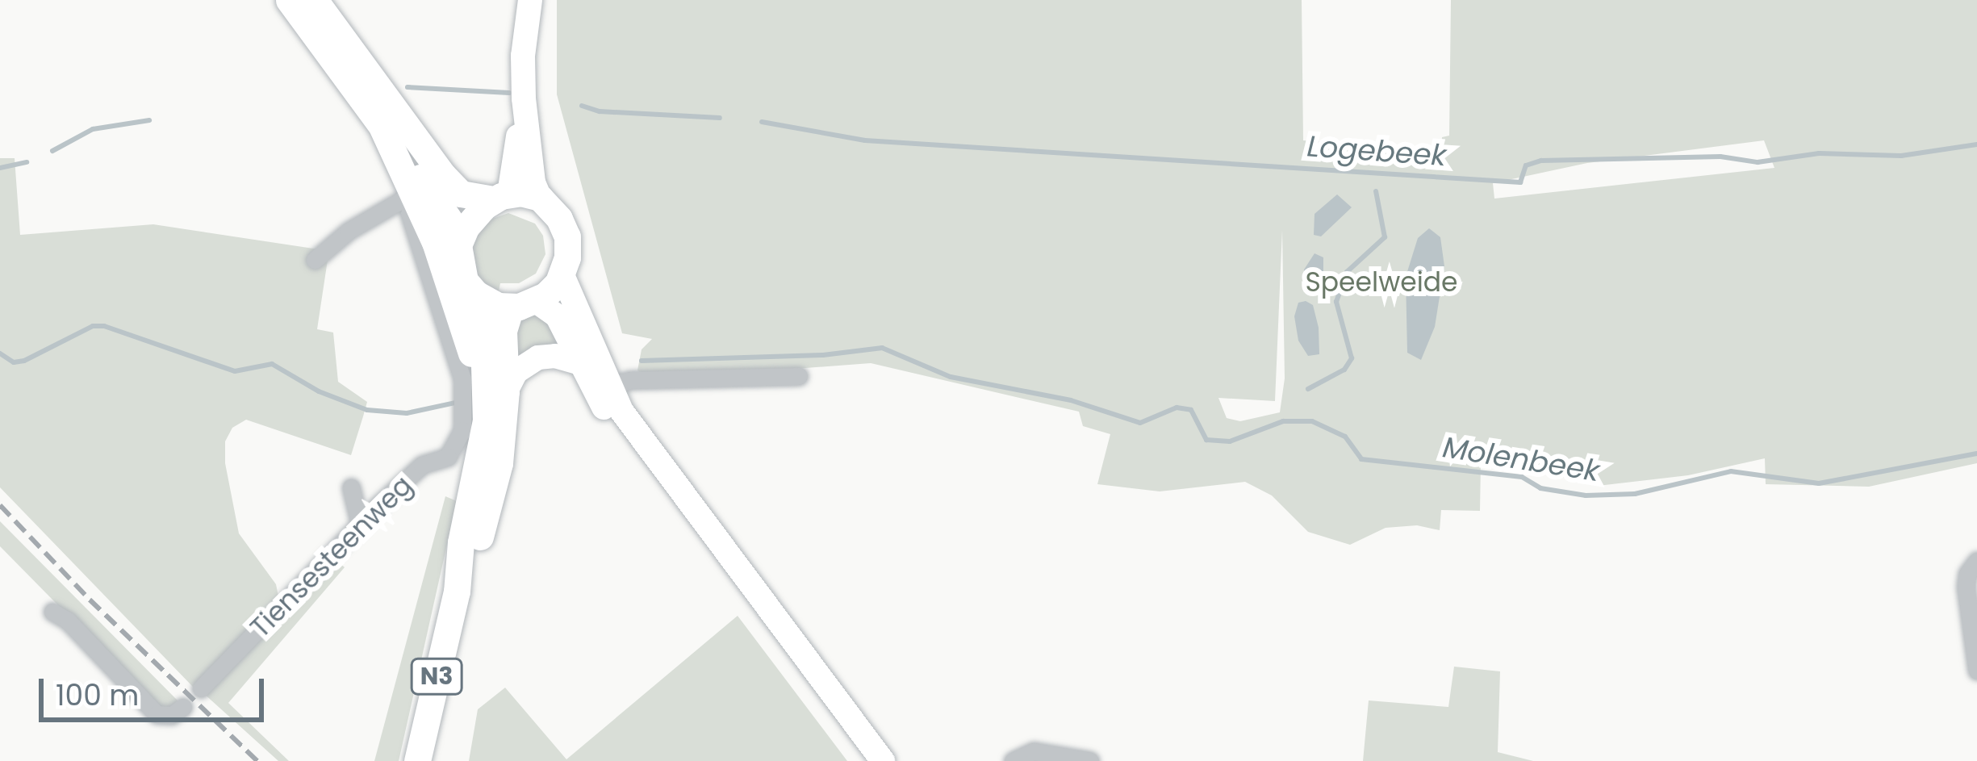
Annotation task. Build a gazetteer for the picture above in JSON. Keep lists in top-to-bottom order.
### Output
{
  "streets": {
    "main road": ["N3"],
    "street": ["Tiensesteenweg"]
  },
  "water": ["Logebeek", "Molenbeek"],
  "parks": ["Speelweide"],
  "scale_bar": "100 m"
}
